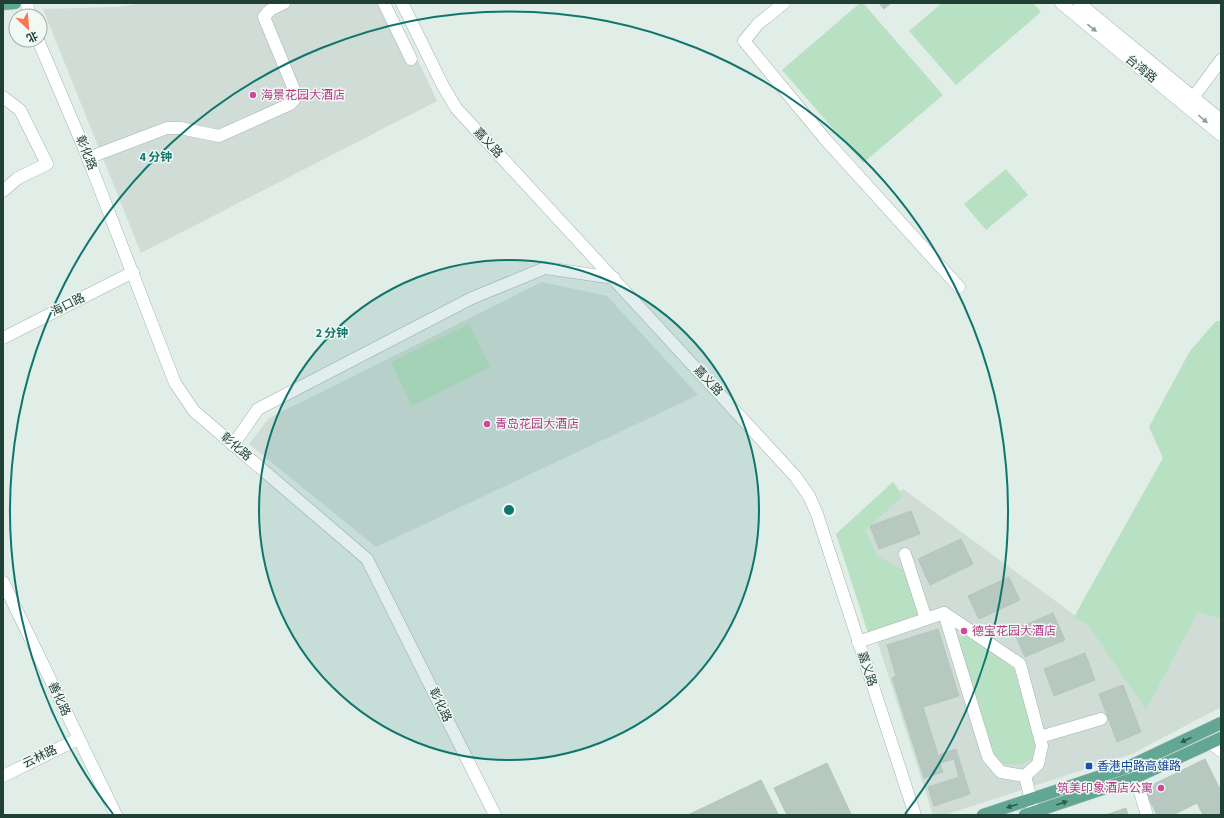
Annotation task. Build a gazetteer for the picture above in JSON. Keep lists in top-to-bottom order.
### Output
{
  "streets": {
    "street": [
      "台湾路",
      "嘉义路",
      "彰化路",
      "海口路",
      "善化路",
      "云林路"
    ]
  },
  "crossings": [
    ["彰化路", "海口路"],
    ["善化路", "云林路"]
  ],
  "places": {
    "other": [
      "海景花园大酒店",
      "青岛花园大酒店",
      "德宝花园大酒店",
      "筑美印象酒店公寓"
    ],
    "transit": ["香港中路高雄路"]
  },
  "north": "bottom right",
  "rings": ["4 分钟", "2 分钟"]
}
